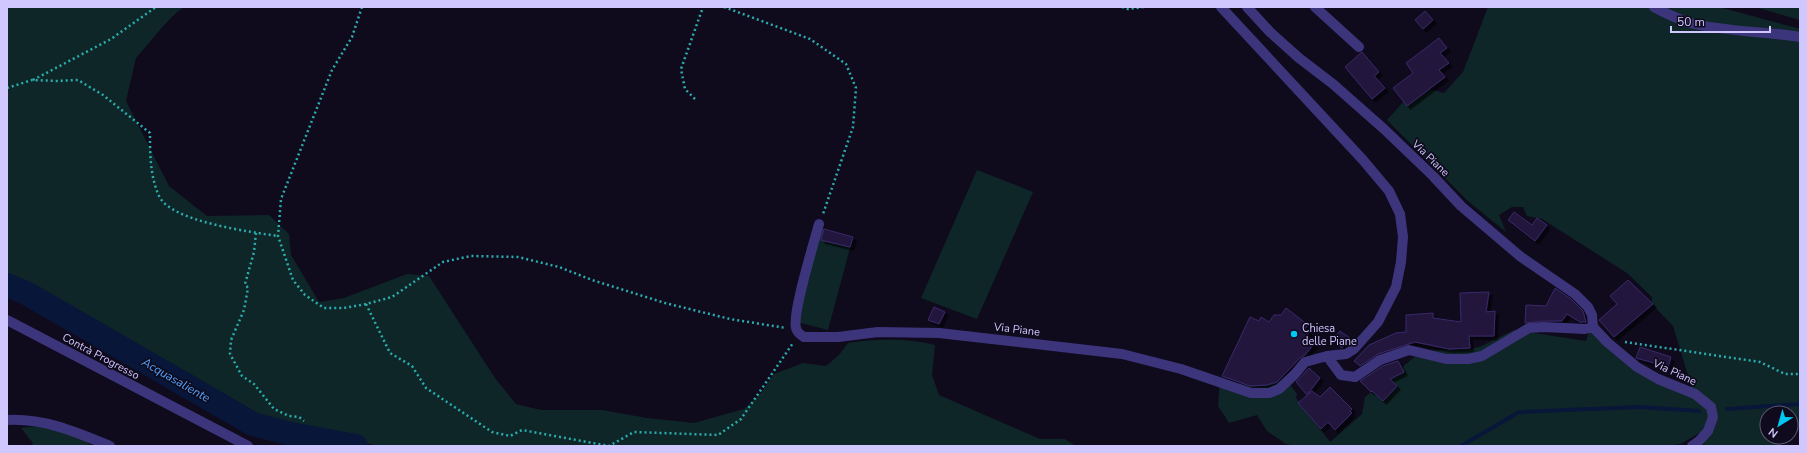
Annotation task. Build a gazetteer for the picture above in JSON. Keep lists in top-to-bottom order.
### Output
{
  "streets": {
    "street": ["Via Piane", "Contrà Progresso"]
  },
  "water": ["Acquasaliente"],
  "places": ["Chiesa delle Piane"],
  "scale_bar": "50 m",
  "north": "bottom left"
}
